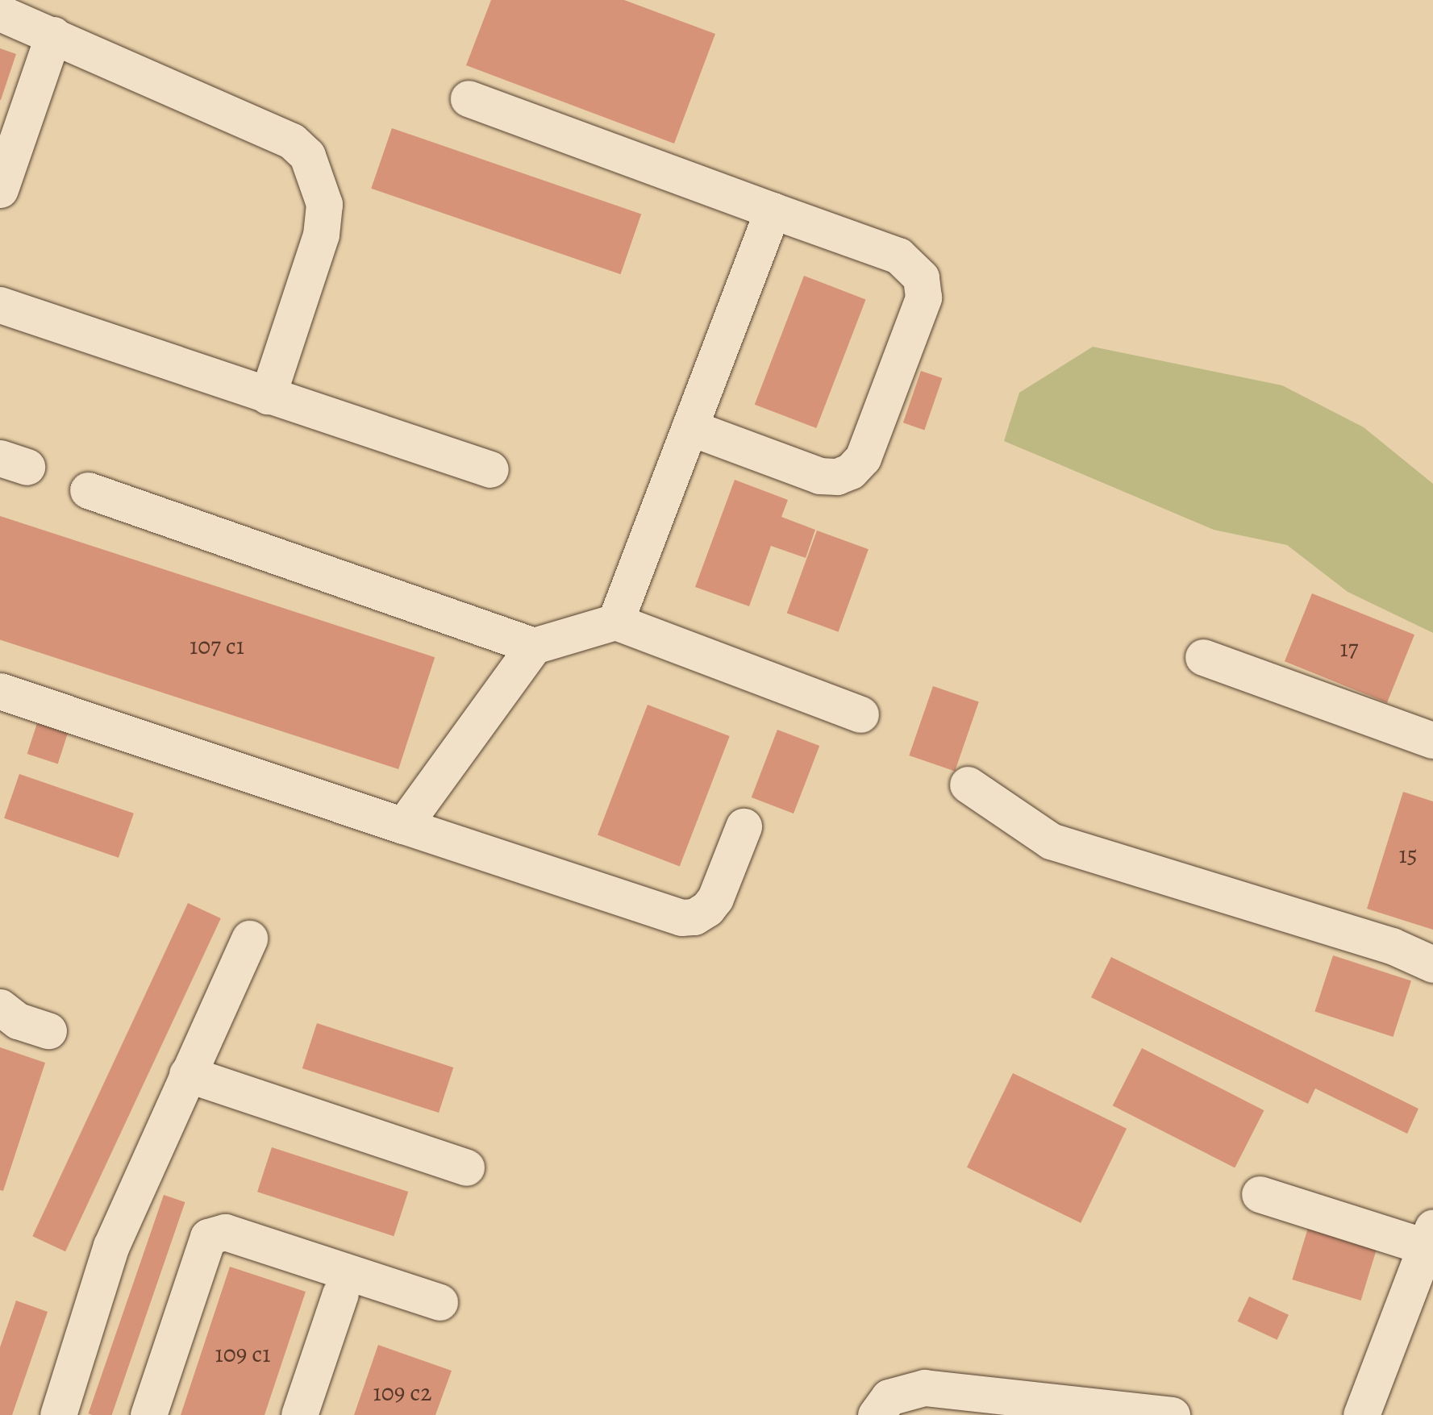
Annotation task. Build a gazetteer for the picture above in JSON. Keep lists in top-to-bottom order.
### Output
{
  "house_numbers": [
    "107 с1",
    "17",
    "15",
    "109 с1",
    "109 с2"
  ]
}
